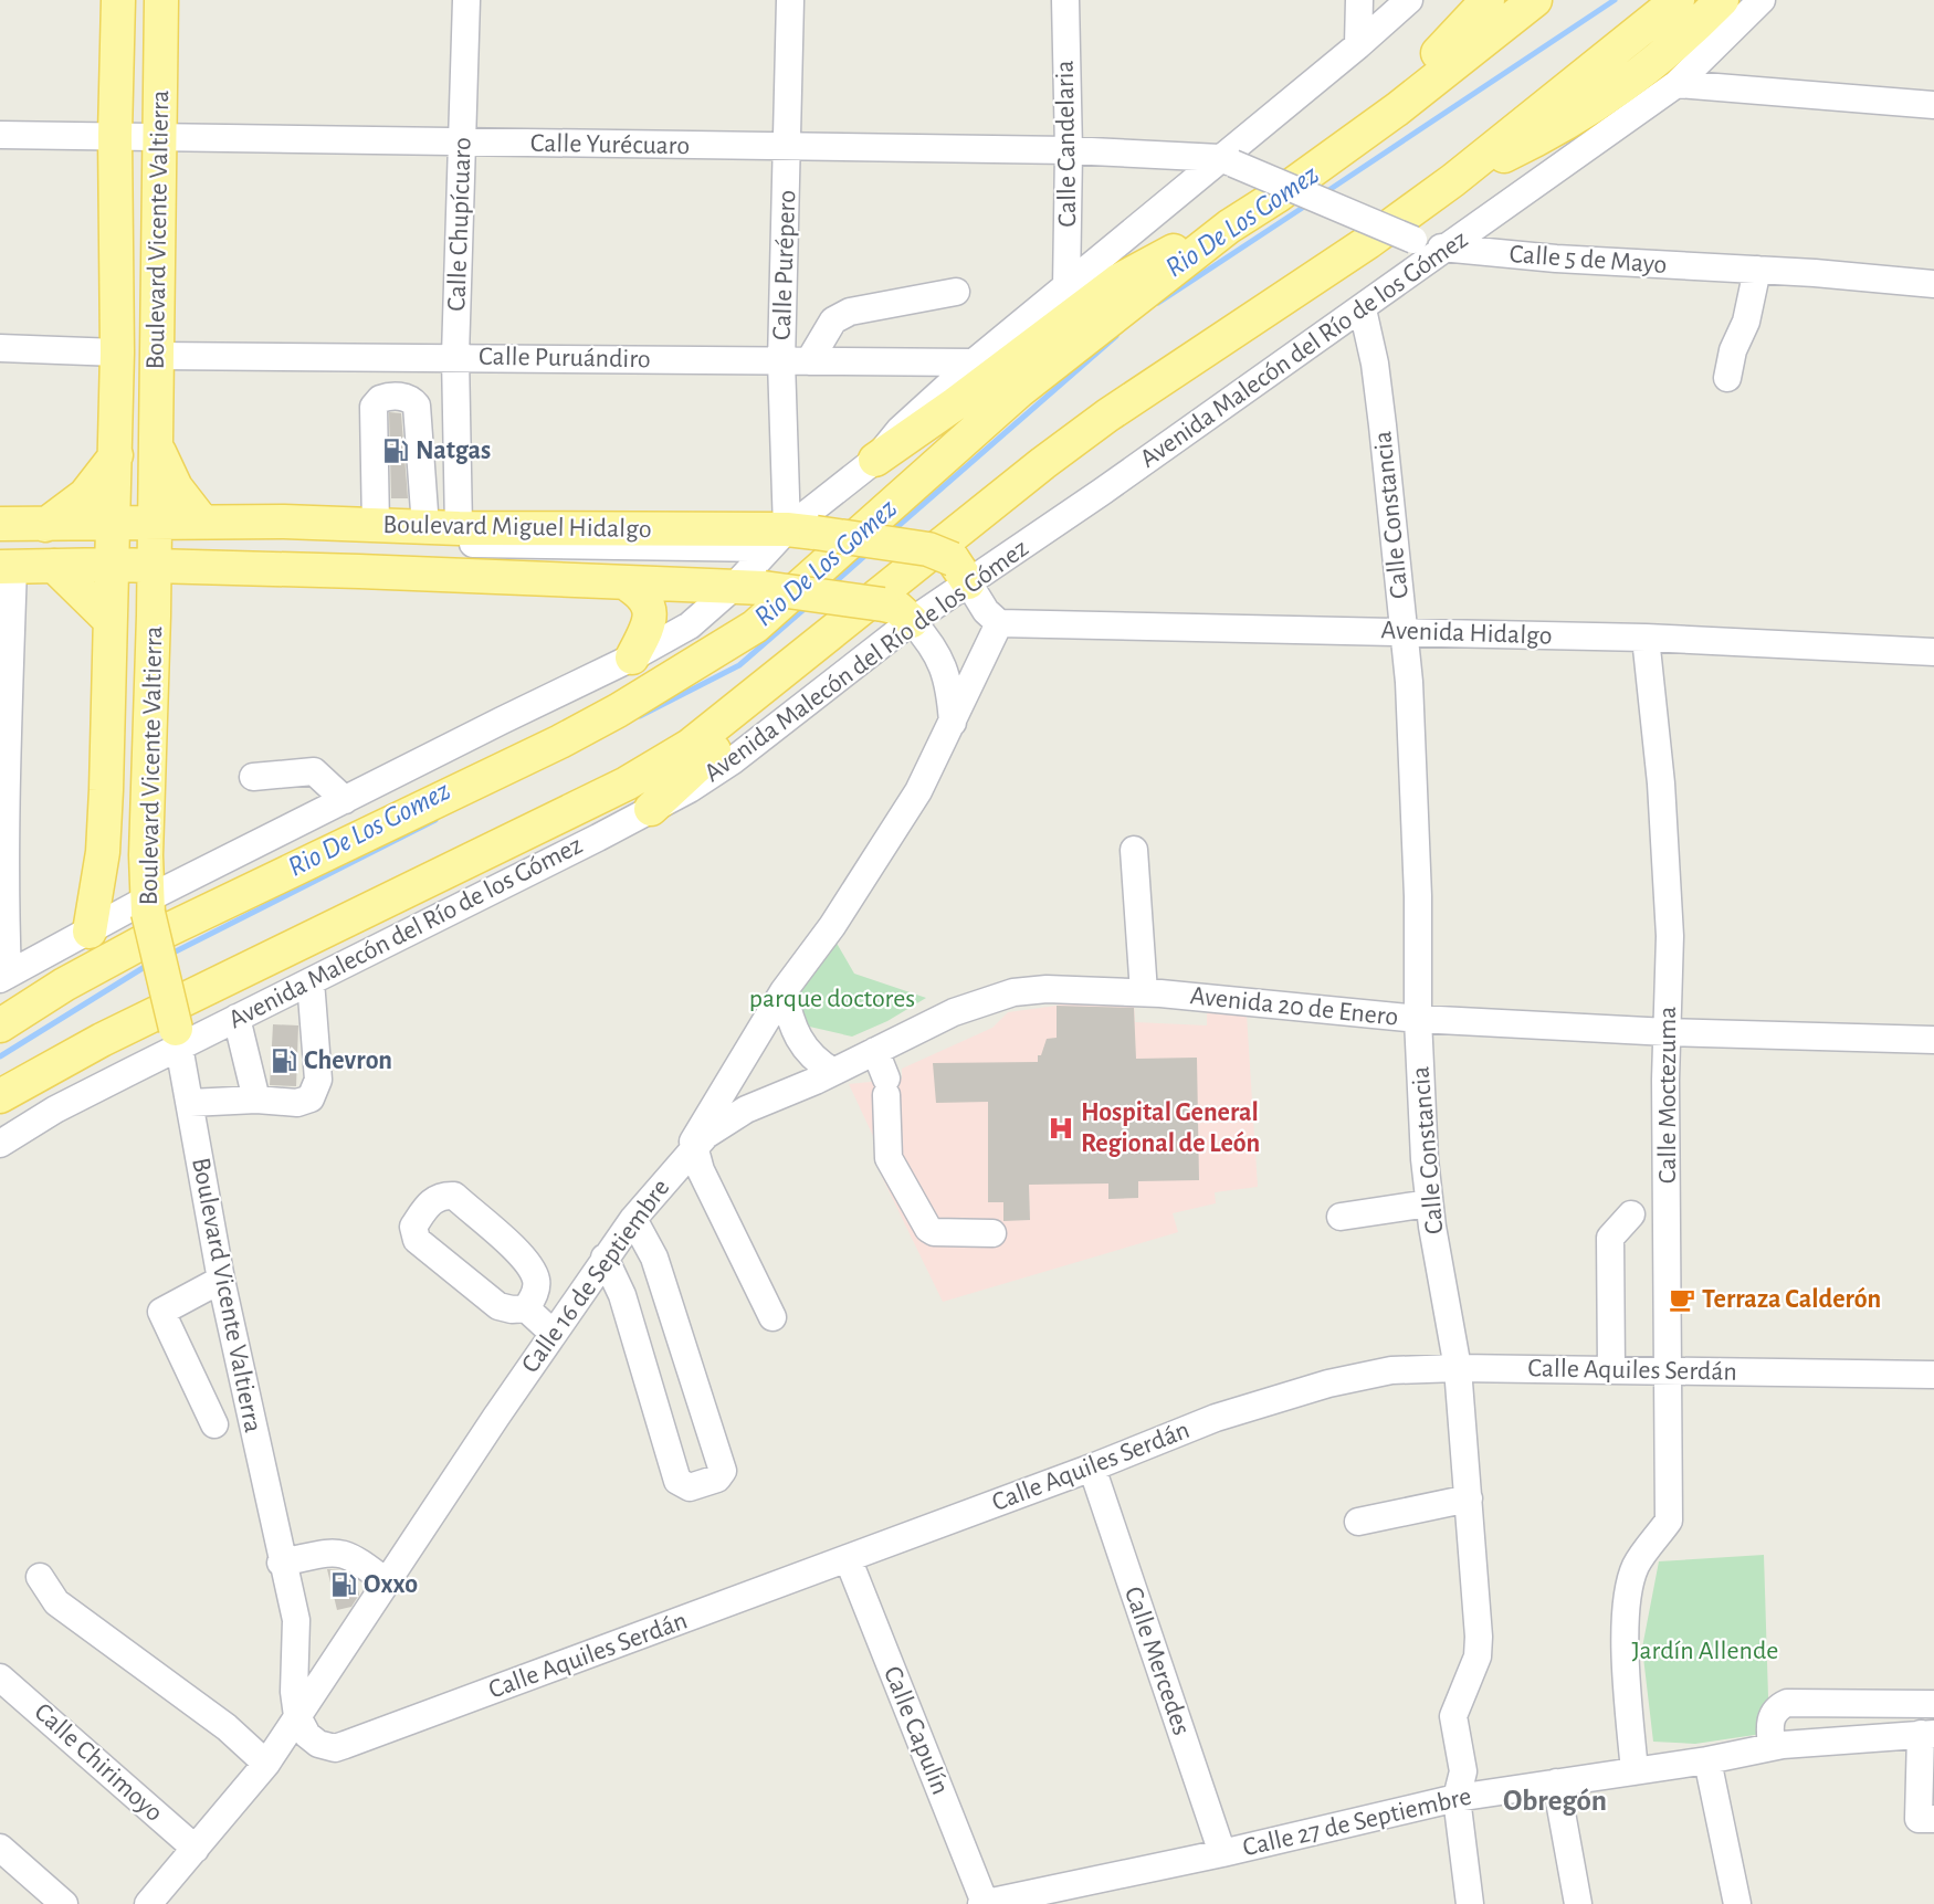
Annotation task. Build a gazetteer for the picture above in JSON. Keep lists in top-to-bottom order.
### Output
{
  "streets": {
    "main road": ["Boulevard Vicente Valtierra", "Avenida Malecón del Río de los Gómez", "Boulevard Miguel Hidalgo"],
    "street": [
      "Calle Candelaria",
      "Calle Yurécuaro",
      "Calle Chupícuaro",
      "Calle 5 de Mayo",
      "Calle Purépero",
      "Calle Puruándiro",
      "Calle Constancia",
      "Avenida Hidalgo",
      "Avenida 20 de Enero",
      "Calle Moctezuma",
      "Calle 16 de Septiembre",
      "Calle Aquiles Serdán",
      "Calle Mercedes",
      "Calle Capulín",
      "Calle Chirimoyo",
      "Calle 27 de Septiembre"
    ]
  },
  "crossings": [
    ["Calle Candelaria", "Calle Yurécuaro"],
    ["Calle Yurécuaro", "Calle Chupícuaro"],
    ["Calle Yurécuaro", "Boulevard Vicente Valtierra"],
    ["Calle Yurécuaro", "Calle 5 de Mayo"],
    ["Calle Yurécuaro", "Calle Purépero"],
    ["Calle Chupícuaro", "Calle Puruándiro"],
    ["Calle Chupícuaro", "Boulevard Miguel Hidalgo"],
    ["Boulevard Vicente Valtierra", "Avenida Malecón del Río de los Gómez"],
    ["Boulevard Vicente Valtierra", "Calle Puruándiro"],
    ["Boulevard Vicente Valtierra", "Boulevard Miguel Hidalgo"],
    ["Boulevard Vicente Valtierra", "Calle 16 de Septiembre"],
    ["Boulevard Vicente Valtierra", "Calle Aquiles Serdán"],
    ["Calle 5 de Mayo", "Avenida Malecón del Río de los Gómez"],
    ["Calle Purépero", "Calle Puruándiro"],
    ["Calle Purépero", "Boulevard Miguel Hidalgo"],
    ["Avenida Malecón del Río de los Gómez", "Calle Constancia"],
    ["Avenida Malecón del Río de los Gómez", "Boulevard Miguel Hidalgo"],
    ["Calle Constancia", "Avenida Hidalgo"],
    ["Calle Constancia", "Avenida 20 de Enero"],
    ["Calle Constancia", "Calle Aquiles Serdán"],
    ["Calle Constancia", "Calle 27 de Septiembre"],
    ["Boulevard Miguel Hidalgo", "Calle 16 de Septiembre"],
    ["Avenida Hidalgo", "Calle Moctezuma"],
    ["Avenida Hidalgo", "Calle 16 de Septiembre"],
    ["Avenida 20 de Enero", "Calle Moctezuma"],
    ["Avenida 20 de Enero", "Calle 16 de Septiembre"],
    ["Calle Moctezuma", "Calle Aquiles Serdán"],
    ["Calle Moctezuma", "Calle 27 de Septiembre"],
    ["Calle 16 de Septiembre", "Calle Aquiles Serdán"],
    ["Calle 16 de Septiembre", "Calle Chirimoyo"],
    ["Calle Aquiles Serdán", "Calle Mercedes"],
    ["Calle Aquiles Serdán", "Calle Capulín"],
    ["Calle Mercedes", "Calle 27 de Septiembre"],
    ["Calle Capulín", "Calle 27 de Septiembre"]
  ],
  "districts": ["Obregón"],
  "water": ["Rio De Los Gomez"],
  "parks": ["parque doctores", "Jardín Allende"],
  "places": {
    "fuel station": ["Natgas", "Chevron", "Oxxo"],
    "hospital": ["Hospital General Regional de León"],
    "cafe": ["Terraza Calderón"]
  }
}
